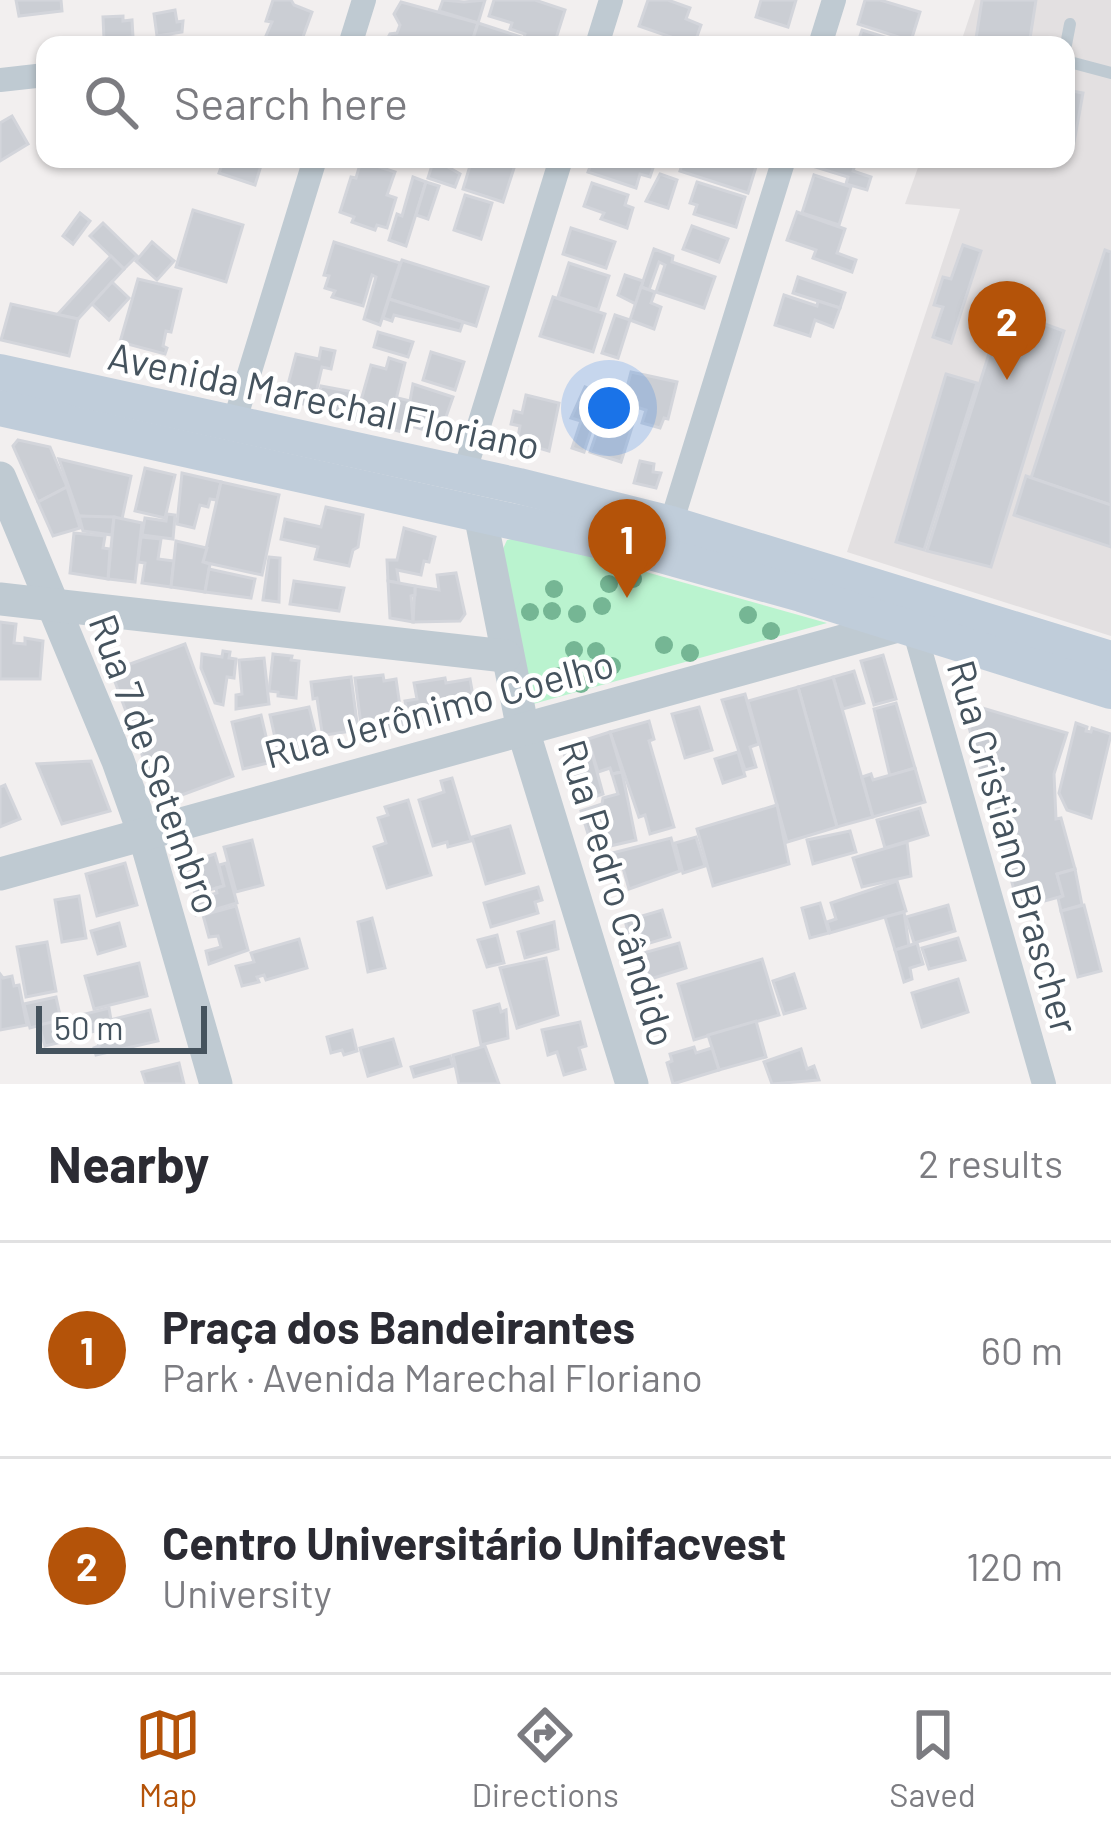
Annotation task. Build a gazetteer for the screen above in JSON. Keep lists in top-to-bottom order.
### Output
{
  "streets": {
    "main road": ["Avenida Marechal Floriano"],
    "street": [
      "Rua Jerônimo Coelho",
      "Rua 7 de Setembro",
      "Rua Cristiano Brascher",
      "Rua Pedro Cândido"
    ]
  },
  "crossings": [
    ["Avenida Marechal Floriano", "Rua Jerônimo Coelho"],
    ["Avenida Marechal Floriano", "Rua Cristiano Brascher"],
    ["Avenida Marechal Floriano", "Rua Pedro Cândido"],
    ["Rua Jerônimo Coelho", "Rua 7 de Setembro"],
    ["Rua Jerônimo Coelho", "Rua Cristiano Brascher"],
    ["Rua Jerônimo Coelho", "Rua Pedro Cândido"]
  ],
  "scale_bar": "50 m",
  "page": {
    "search": "Search here",
    "pins": ["2", "1"],
    "scale": "50 m",
    "heading": ["Nearby", "2 results"],
    "list": [
      {
        "mark": "1",
        "name": "Praça dos Bandeirantes",
        "note": "Park · Avenida Marechal Floriano",
        "value": "60 m"
      },
      {
        "mark": "2",
        "name": "Centro Universitário Unifacvest",
        "note": "University",
        "value": "120 m"
      }
    ],
    "nav": ["Map", "Directions", "Saved"]
  }
}
